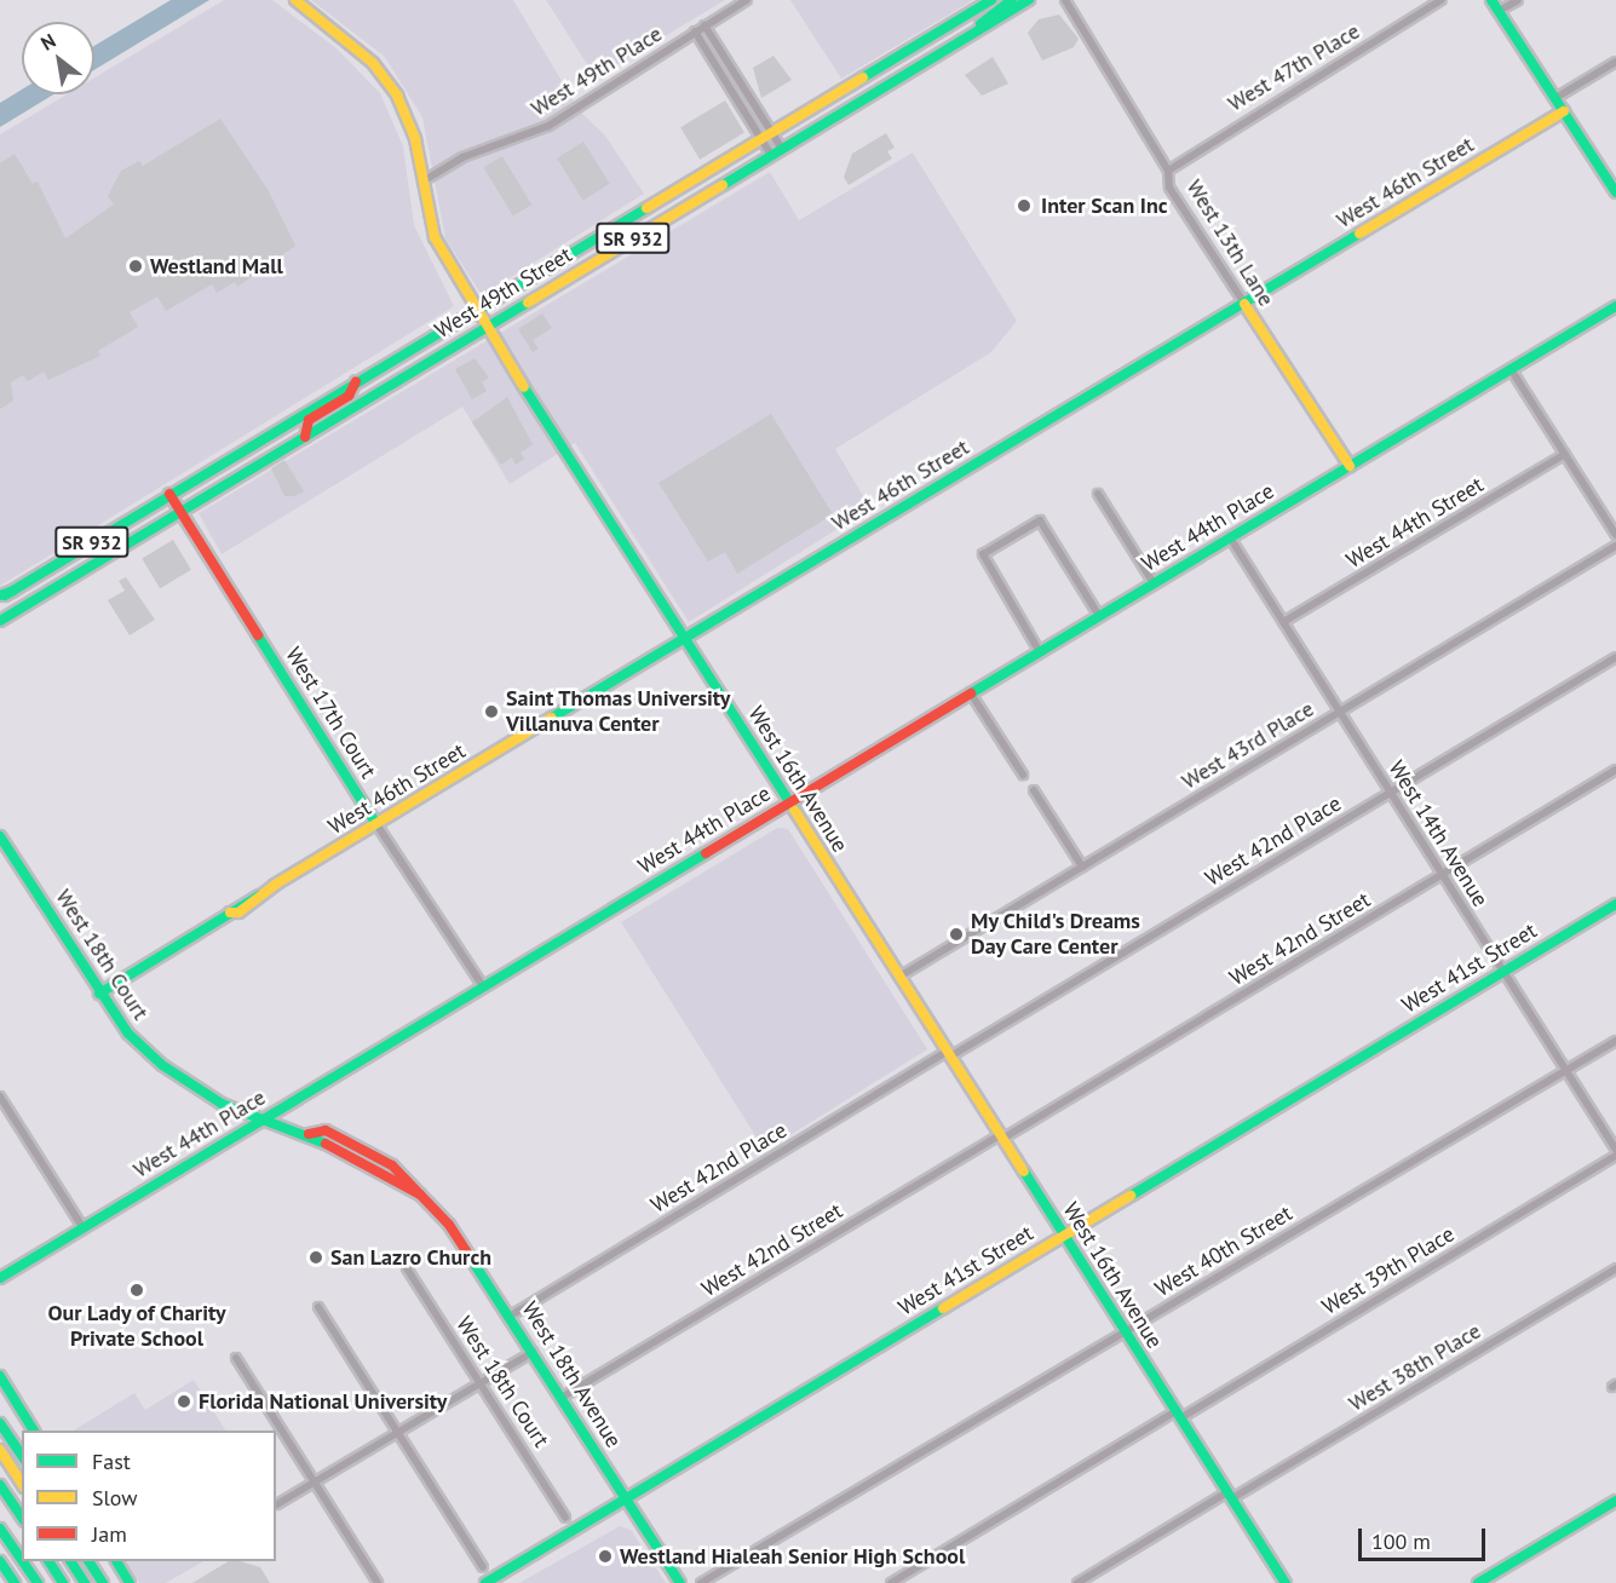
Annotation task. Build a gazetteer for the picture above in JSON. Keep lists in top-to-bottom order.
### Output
{
  "streets": {
    "main road": [
      "West 46th Street",
      "SR 932",
      "West 13th Lane",
      "West 49th Street",
      "West 44th Place",
      "West 17th Court",
      "West 16th Avenue",
      "West 18th Court",
      "West 41st Street",
      "West 18th Avenue"
    ],
    "street": [
      "West 47th Place",
      "West 49th Place",
      "West 44th Street",
      "West 43rd Place",
      "West 14th Avenue",
      "West 42nd Place",
      "West 42nd Street",
      "West 40th Street",
      "West 39th Place",
      "West 38th Place"
    ]
  },
  "crossings": [
    ["West 47th Place", "West 13th Lane"],
    ["West 49th Place", "West 16th Avenue"],
    ["West 46th Street", "West 13th Lane"],
    ["West 46th Street", "West 17th Court"],
    ["West 46th Street", "West 16th Avenue"],
    ["West 46th Street", "West 18th Court"],
    ["West 13th Lane", "West 44th Place"],
    ["West 49th Street", "West 17th Court"],
    ["West 49th Street", "West 16th Avenue"],
    ["West 44th Street", "West 14th Avenue"],
    ["West 44th Place", "West 17th Court"],
    ["West 44th Place", "West 16th Avenue"],
    ["West 44th Place", "West 14th Avenue"],
    ["West 44th Place", "West 18th Court"],
    ["West 44th Place", "West 18th Avenue"],
    ["West 43rd Place", "West 16th Avenue"],
    ["West 43rd Place", "West 14th Avenue"],
    ["West 16th Avenue", "West 42nd Place"],
    ["West 16th Avenue", "West 42nd Street"],
    ["West 16th Avenue", "West 41st Street"],
    ["West 16th Avenue", "West 40th Street"],
    ["West 16th Avenue", "West 39th Place"],
    ["West 16th Avenue", "West 38th Place"],
    ["West 14th Avenue", "West 42nd Place"],
    ["West 14th Avenue", "West 42nd Street"],
    ["West 14th Avenue", "West 41st Street"],
    ["West 14th Avenue", "West 40th Street"],
    ["West 42nd Place", "West 18th Avenue"],
    ["West 42nd Street", "West 18th Avenue"],
    ["West 18th Court", "West 18th Avenue"],
    ["West 41st Street", "West 18th Avenue"]
  ],
  "places": [
    "Inter Scan Inc",
    "Westland Mall",
    "Saint Thomas University Villanuva Center",
    "My Child's Dreams Day Care Center",
    "San Lazro Church",
    "Our Lady of Charity Private School",
    "Florida National University",
    "Westland Hialeah Senior High School"
  ],
  "legend": ["Fast", "Slow", "Jam"],
  "scale_bar": "100 m",
  "north": "top left"
}
